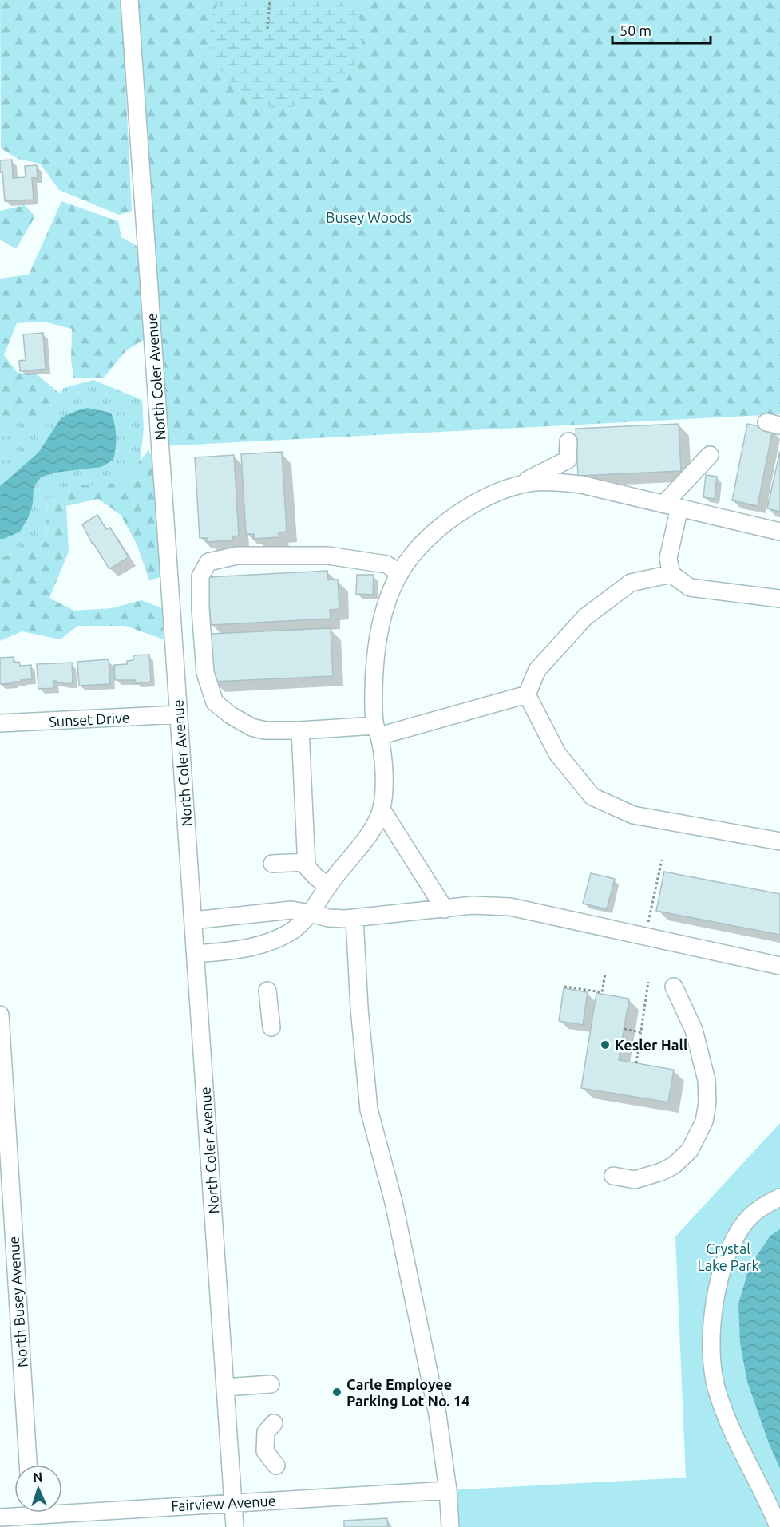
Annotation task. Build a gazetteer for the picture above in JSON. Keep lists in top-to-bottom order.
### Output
{
  "streets": {
    "street": [
      "North Coler Avenue",
      "Sunset Drive",
      "North Busey Avenue",
      "Fairview Avenue"
    ]
  },
  "crossings": [
    ["North Coler Avenue", "Sunset Drive"],
    ["North Coler Avenue", "Fairview Avenue"]
  ],
  "parks": ["Busey Woods", "Crystal Lake Park"],
  "places": ["Kesler Hall", "Carle Employee Parking Lot No. 14"],
  "scale_bar": "50 m",
  "north": "top"
}
